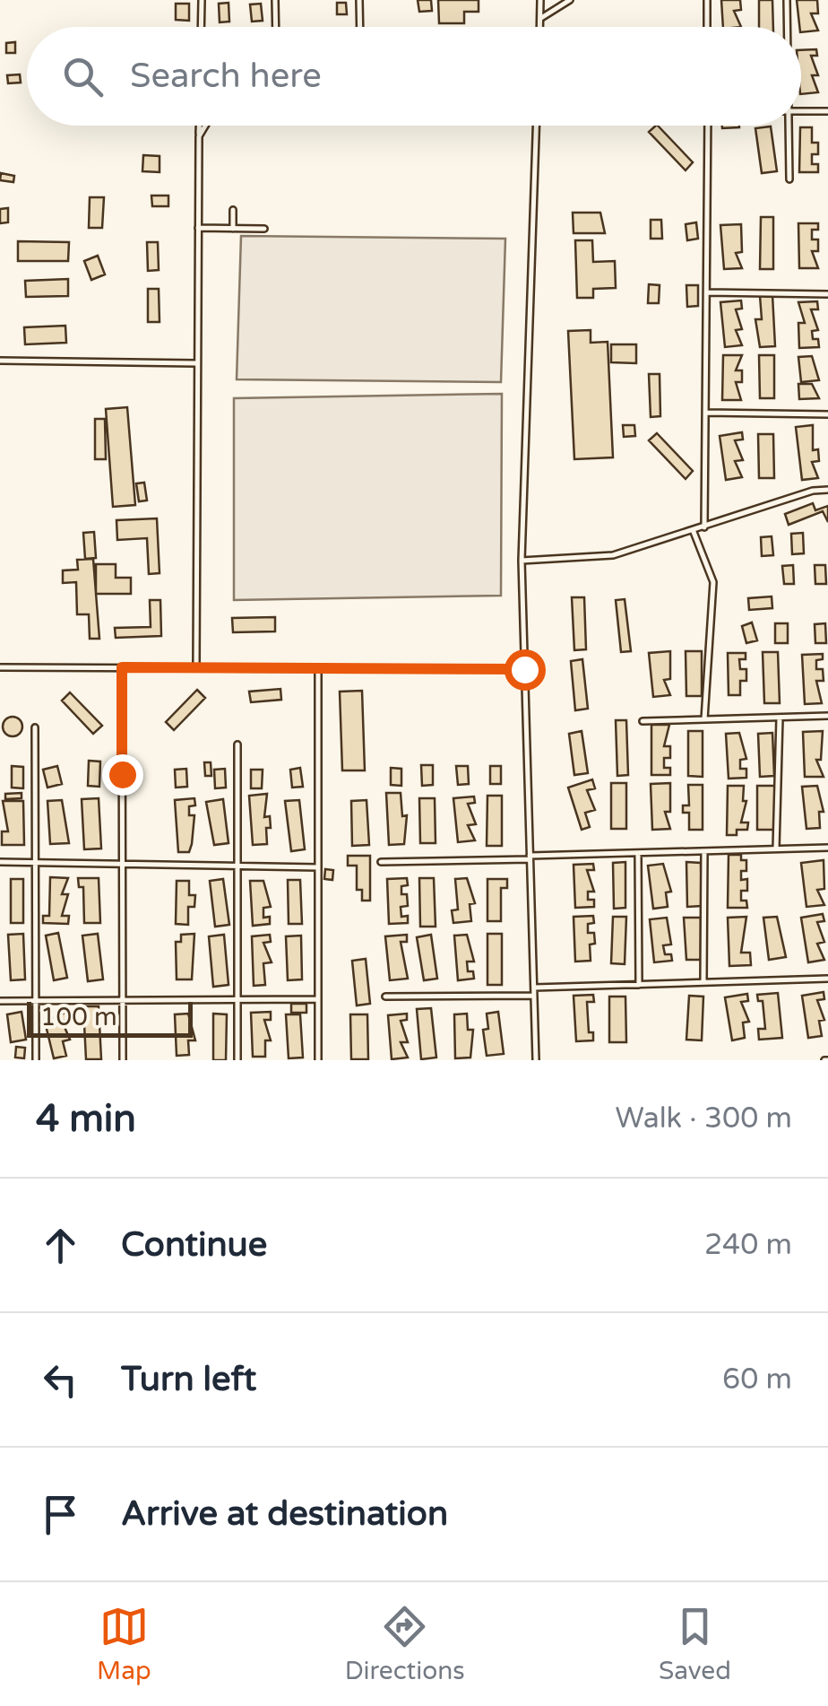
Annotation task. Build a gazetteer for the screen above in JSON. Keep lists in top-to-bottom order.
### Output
{
  "scale_bar": "100 m",
  "page": {
    "search": "Search here",
    "scale": "100 m",
    "heading": ["4 min", "Walk · 300 m"],
    "list": [
      ["Continue", "240 m"],
      ["Turn left", "60 m"],
      "Arrive at destination"
    ],
    "nav": ["Map", "Directions", "Saved"]
  }
}
